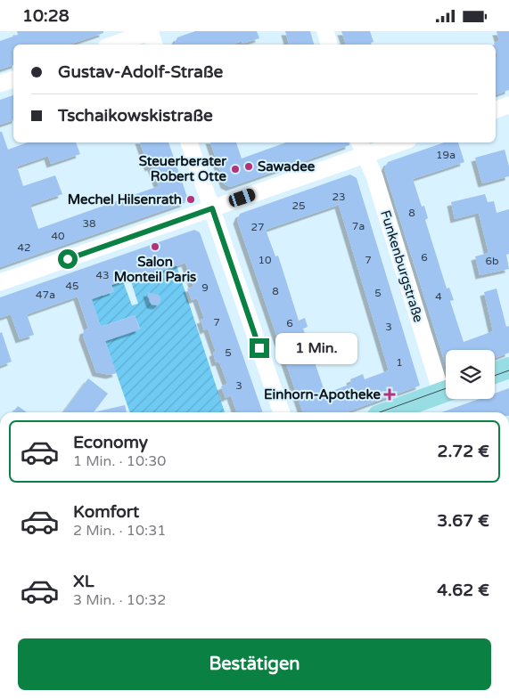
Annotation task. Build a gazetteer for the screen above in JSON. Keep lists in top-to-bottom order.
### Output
{
  "streets": {
    "street": ["Funkenburgstraße"]
  },
  "places": {
    "other": [
      "Sawadee",
      "Steuerberater Robert Otte",
      "Mechel Hilsenrath",
      "Salon Monteil Paris"
    ],
    "health": ["Einhorn-Apotheke"]
  },
  "house_numbers": [
    "19a",
    "23",
    "25",
    "8",
    "38",
    "7a",
    "27",
    "40",
    "42",
    "6",
    "10",
    "7",
    "6b",
    "43",
    "45",
    "9",
    "8",
    "5",
    "47a",
    "4",
    "7",
    "6",
    "3",
    "5",
    "1",
    "3"
  ],
  "page": {
    "status": "10:28",
    "banner": ["Gustav-Adolf-Straße", "Tschaikowskistraße"],
    "bubble": "1 Min.",
    "list": [
      {
        "name": "Economy",
        "note": "1 Min. · 10:30",
        "value": "2.72 €"
      },
      {
        "name": "Komfort",
        "note": "2 Min. · 10:31",
        "value": "3.67 €"
      },
      {
        "name": "XL",
        "note": "3 Min. · 10:32",
        "value": "4.62 €"
      }
    ],
    "buttons": "Bestätigen"
  }
}
